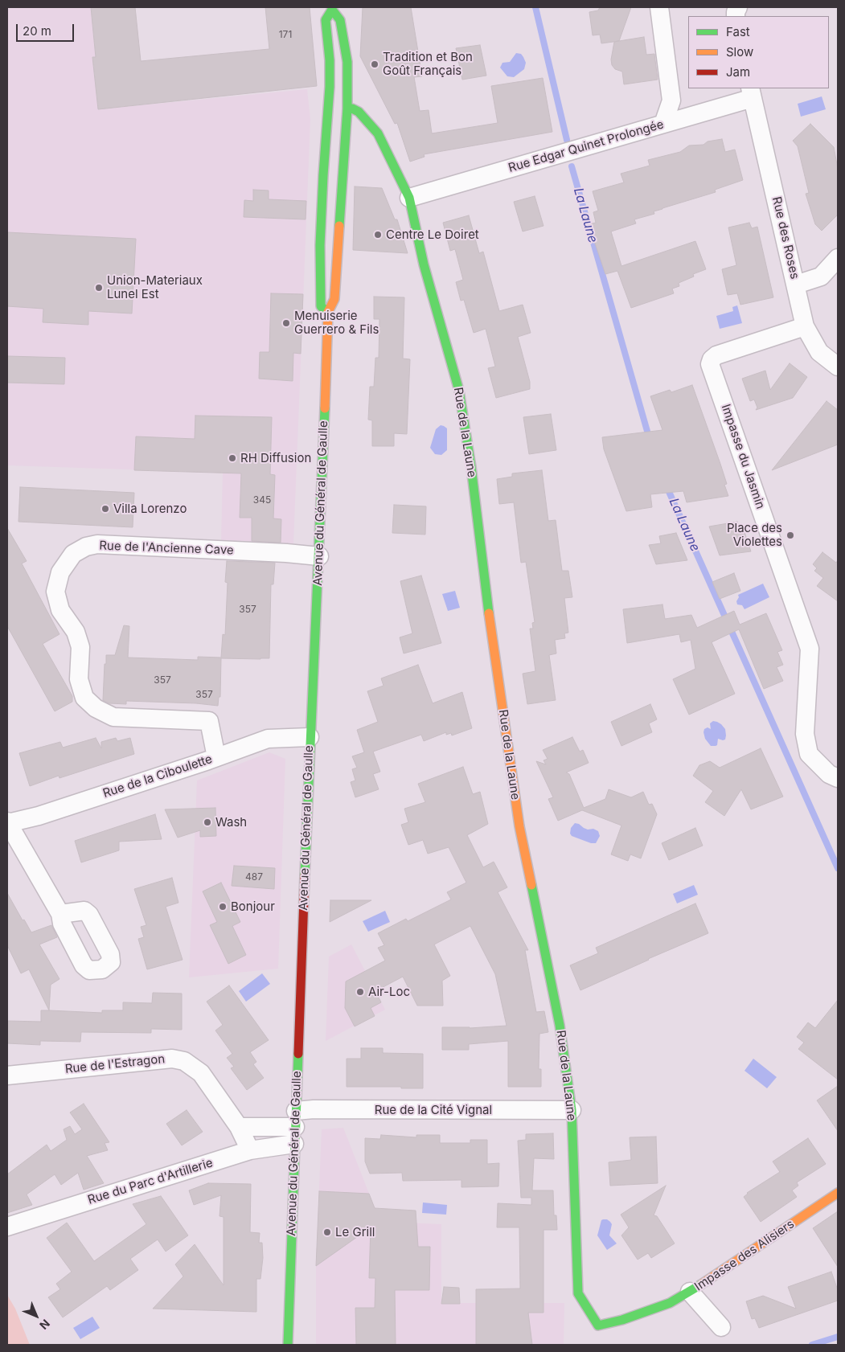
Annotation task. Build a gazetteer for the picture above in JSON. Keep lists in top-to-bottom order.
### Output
{
  "streets": {
    "main road": ["Rue de la Laune", "Avenue du Général de Gaulle", "Impasse des Alisiers"],
    "street": [
      "Rue Edgar Quinet Prolongée",
      "Rue des Roses",
      "Impasse du Jasmin",
      "Rue de l'Ancienne Cave",
      "Rue de la Ciboulette",
      "Rue de l'Estragon",
      "Rue de la Cité Vignal",
      "Rue du Parc d'Artillerie"
    ]
  },
  "crossings": [
    ["Rue Edgar Quinet Prolongée", "Rue des Roses"],
    ["Rue Edgar Quinet Prolongée", "Rue de la Laune"],
    ["Rue des Roses", "Impasse du Jasmin"],
    ["Rue de la Laune", "Avenue du Général de Gaulle"],
    ["Rue de la Laune", "Rue de la Cité Vignal"],
    ["Rue de la Laune", "Impasse des Alisiers"],
    ["Avenue du Général de Gaulle", "Rue de l'Ancienne Cave"],
    ["Avenue du Général de Gaulle", "Rue de la Ciboulette"],
    ["Avenue du Général de Gaulle", "Rue de la Cité Vignal"],
    ["Avenue du Général de Gaulle", "Rue du Parc d'Artillerie"],
    ["Rue de l'Ancienne Cave", "Rue de la Ciboulette"],
    ["Rue de l'Estragon", "Rue du Parc d'Artillerie"],
    ["Rue de la Cité Vignal", "Rue du Parc d'Artillerie"]
  ],
  "water": ["La Laune"],
  "places": [
    "Tradition et Bon Goût Français",
    "Centre Le Doiret",
    "Union-Materiaux Lunel Est",
    "Menuiserie Guerrero & Fils",
    "RH Diffusion",
    "Villa Lorenzo",
    "Place des Violettes",
    "Wash",
    "Bonjour",
    "Air-Loc",
    "Le Grill"
  ],
  "house_numbers": [
    "171",
    "345",
    "357",
    "357",
    "357",
    "487"
  ],
  "legend": ["Fast", "Slow", "Jam"],
  "scale_bar": "20 m",
  "north": "bottom right"
}
